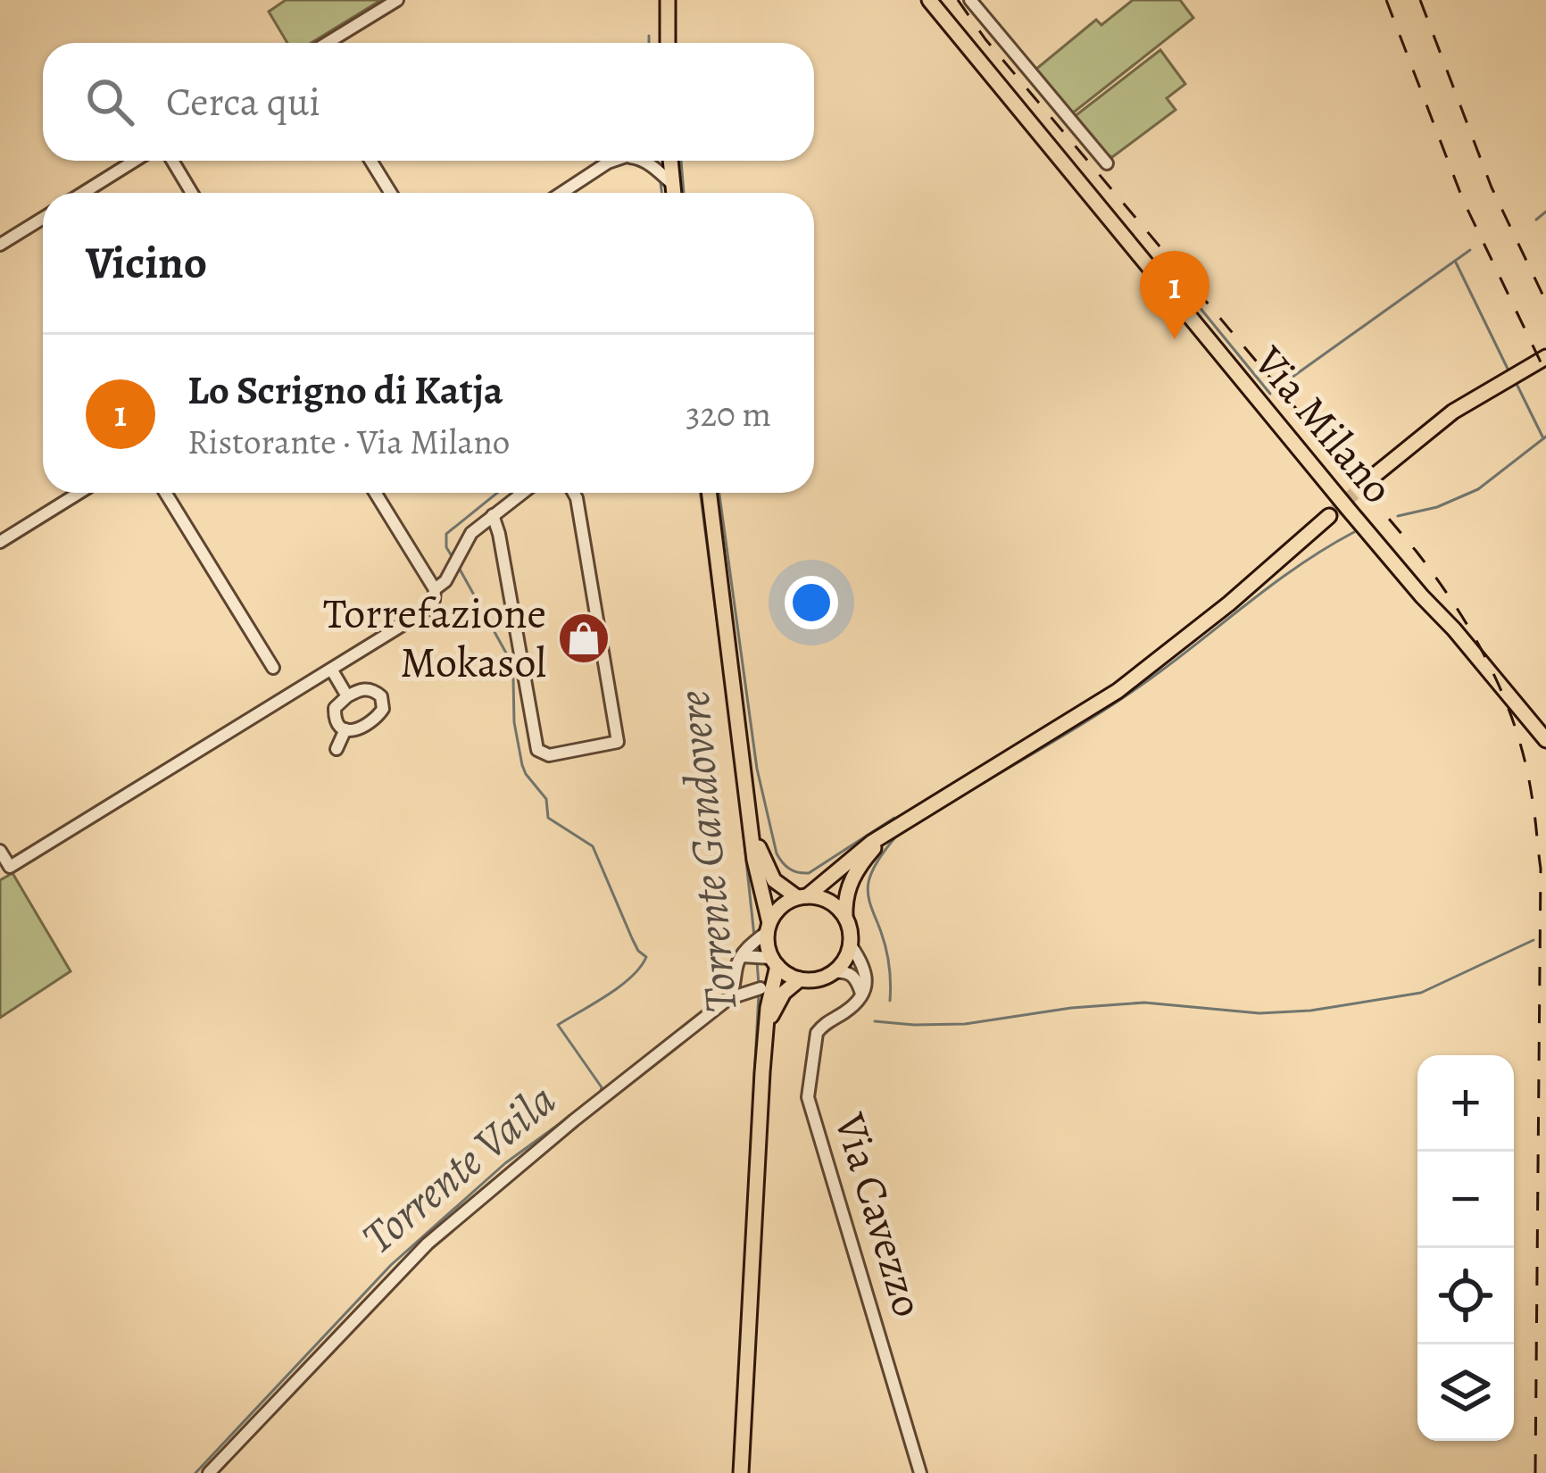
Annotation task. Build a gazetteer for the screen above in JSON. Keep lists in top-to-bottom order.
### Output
{
  "streets": {
    "main road": ["Via Milano"],
    "street": ["Via Cavezzo"]
  },
  "water": ["Torrente Gandovere", "Torrente Vaila"],
  "places": {
    "shop": ["Torrefazione Mokasol"]
  },
  "page": {
    "search": "Cerca qui",
    "heading": "Vicino",
    "pins": "1",
    "list": [
      {
        "mark": "1",
        "name": "Lo Scrigno di Katja",
        "note": "Ristorante · Via Milano",
        "value": "320 m"
      }
    ],
    "map_buttons": ["+", "−"]
  }
}
